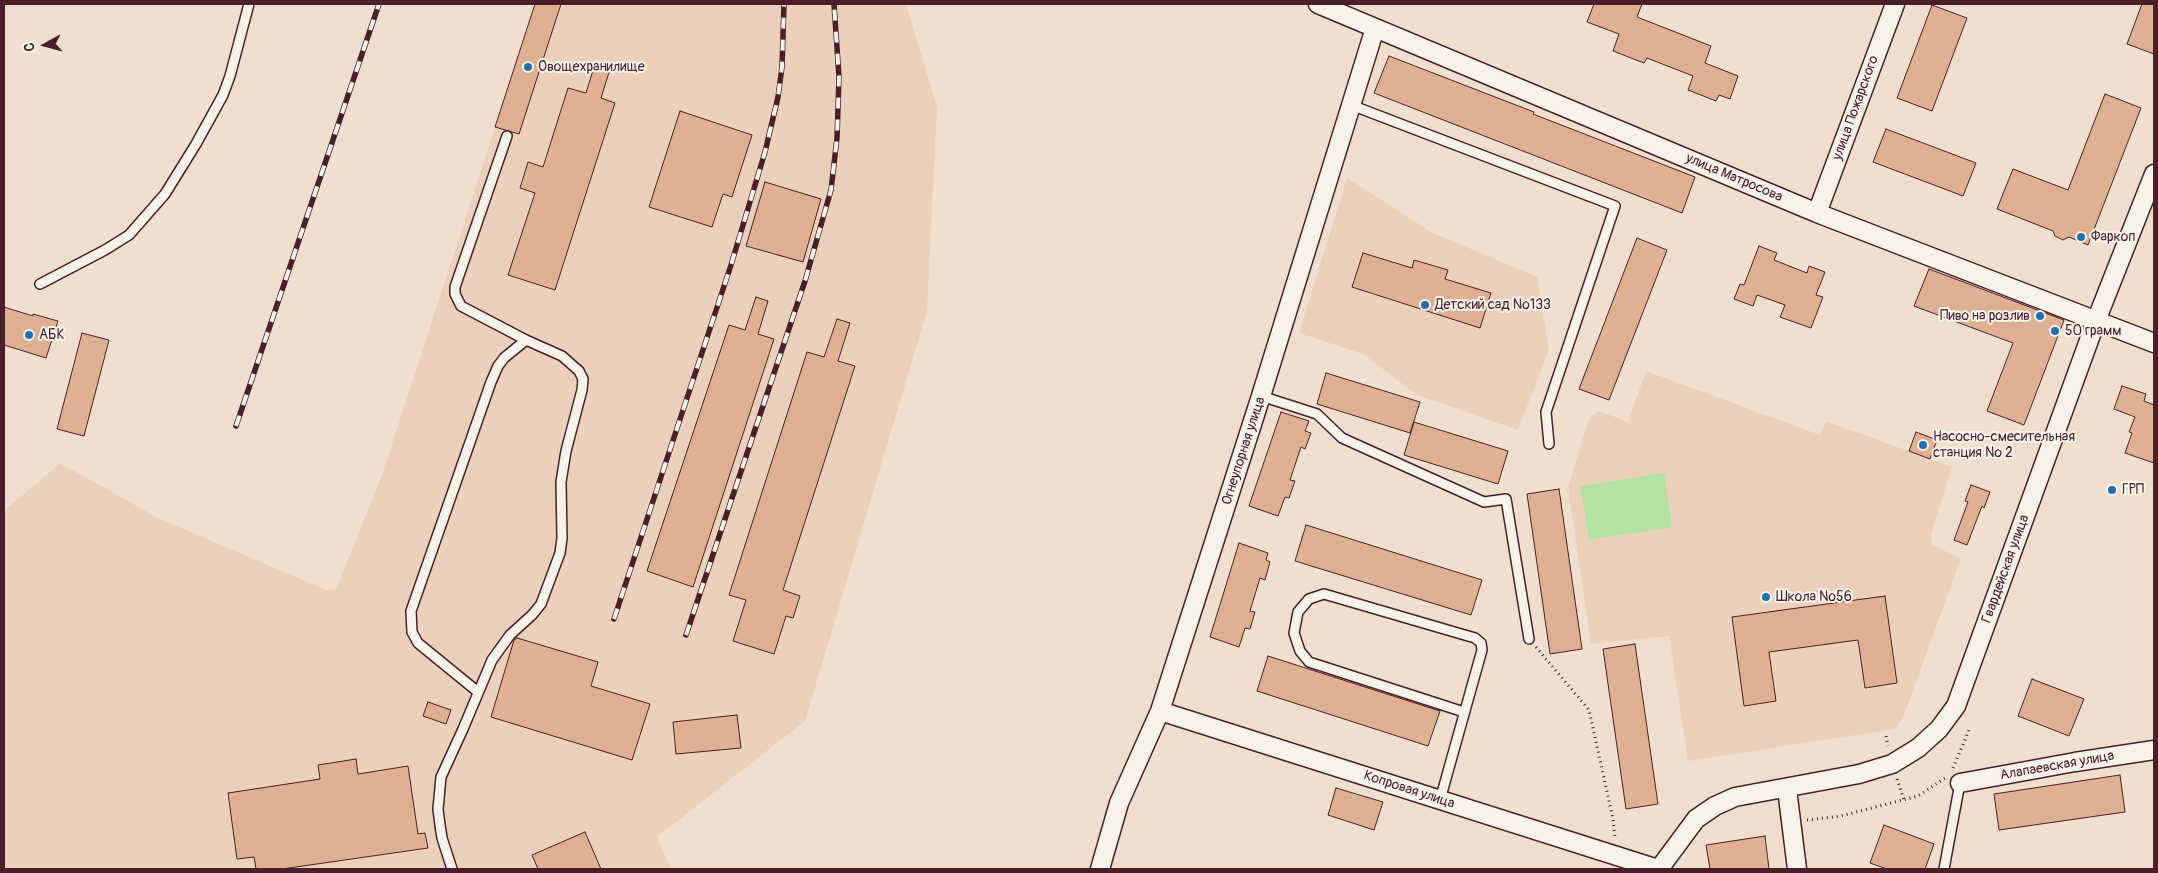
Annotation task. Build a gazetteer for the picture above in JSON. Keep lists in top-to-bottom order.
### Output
{
  "streets": {
    "street": [
      "улица Пожарского",
      "улица Матросова",
      "Огнеупорная улица",
      "Гвардейская улица",
      "Алапаевская улица",
      "Копровая улица"
    ]
  },
  "crossings": [
    ["улица Пожарского", "улица Матросова"],
    ["улица Матросова", "Огнеупорная улица"],
    ["улица Матросова", "Гвардейская улица"],
    ["Огнеупорная улица", "Копровая улица"],
    ["Гвардейская улица", "Копровая улица"]
  ],
  "places": [
    "Овощехранилище",
    "Фаркоп",
    "Детский сад №133",
    "Пиво на розлив",
    "50 грамм",
    "АБК",
    "Насосно-смесительная станция № 2",
    "ГРП",
    "Школа №56"
  ],
  "north": "left"
}
